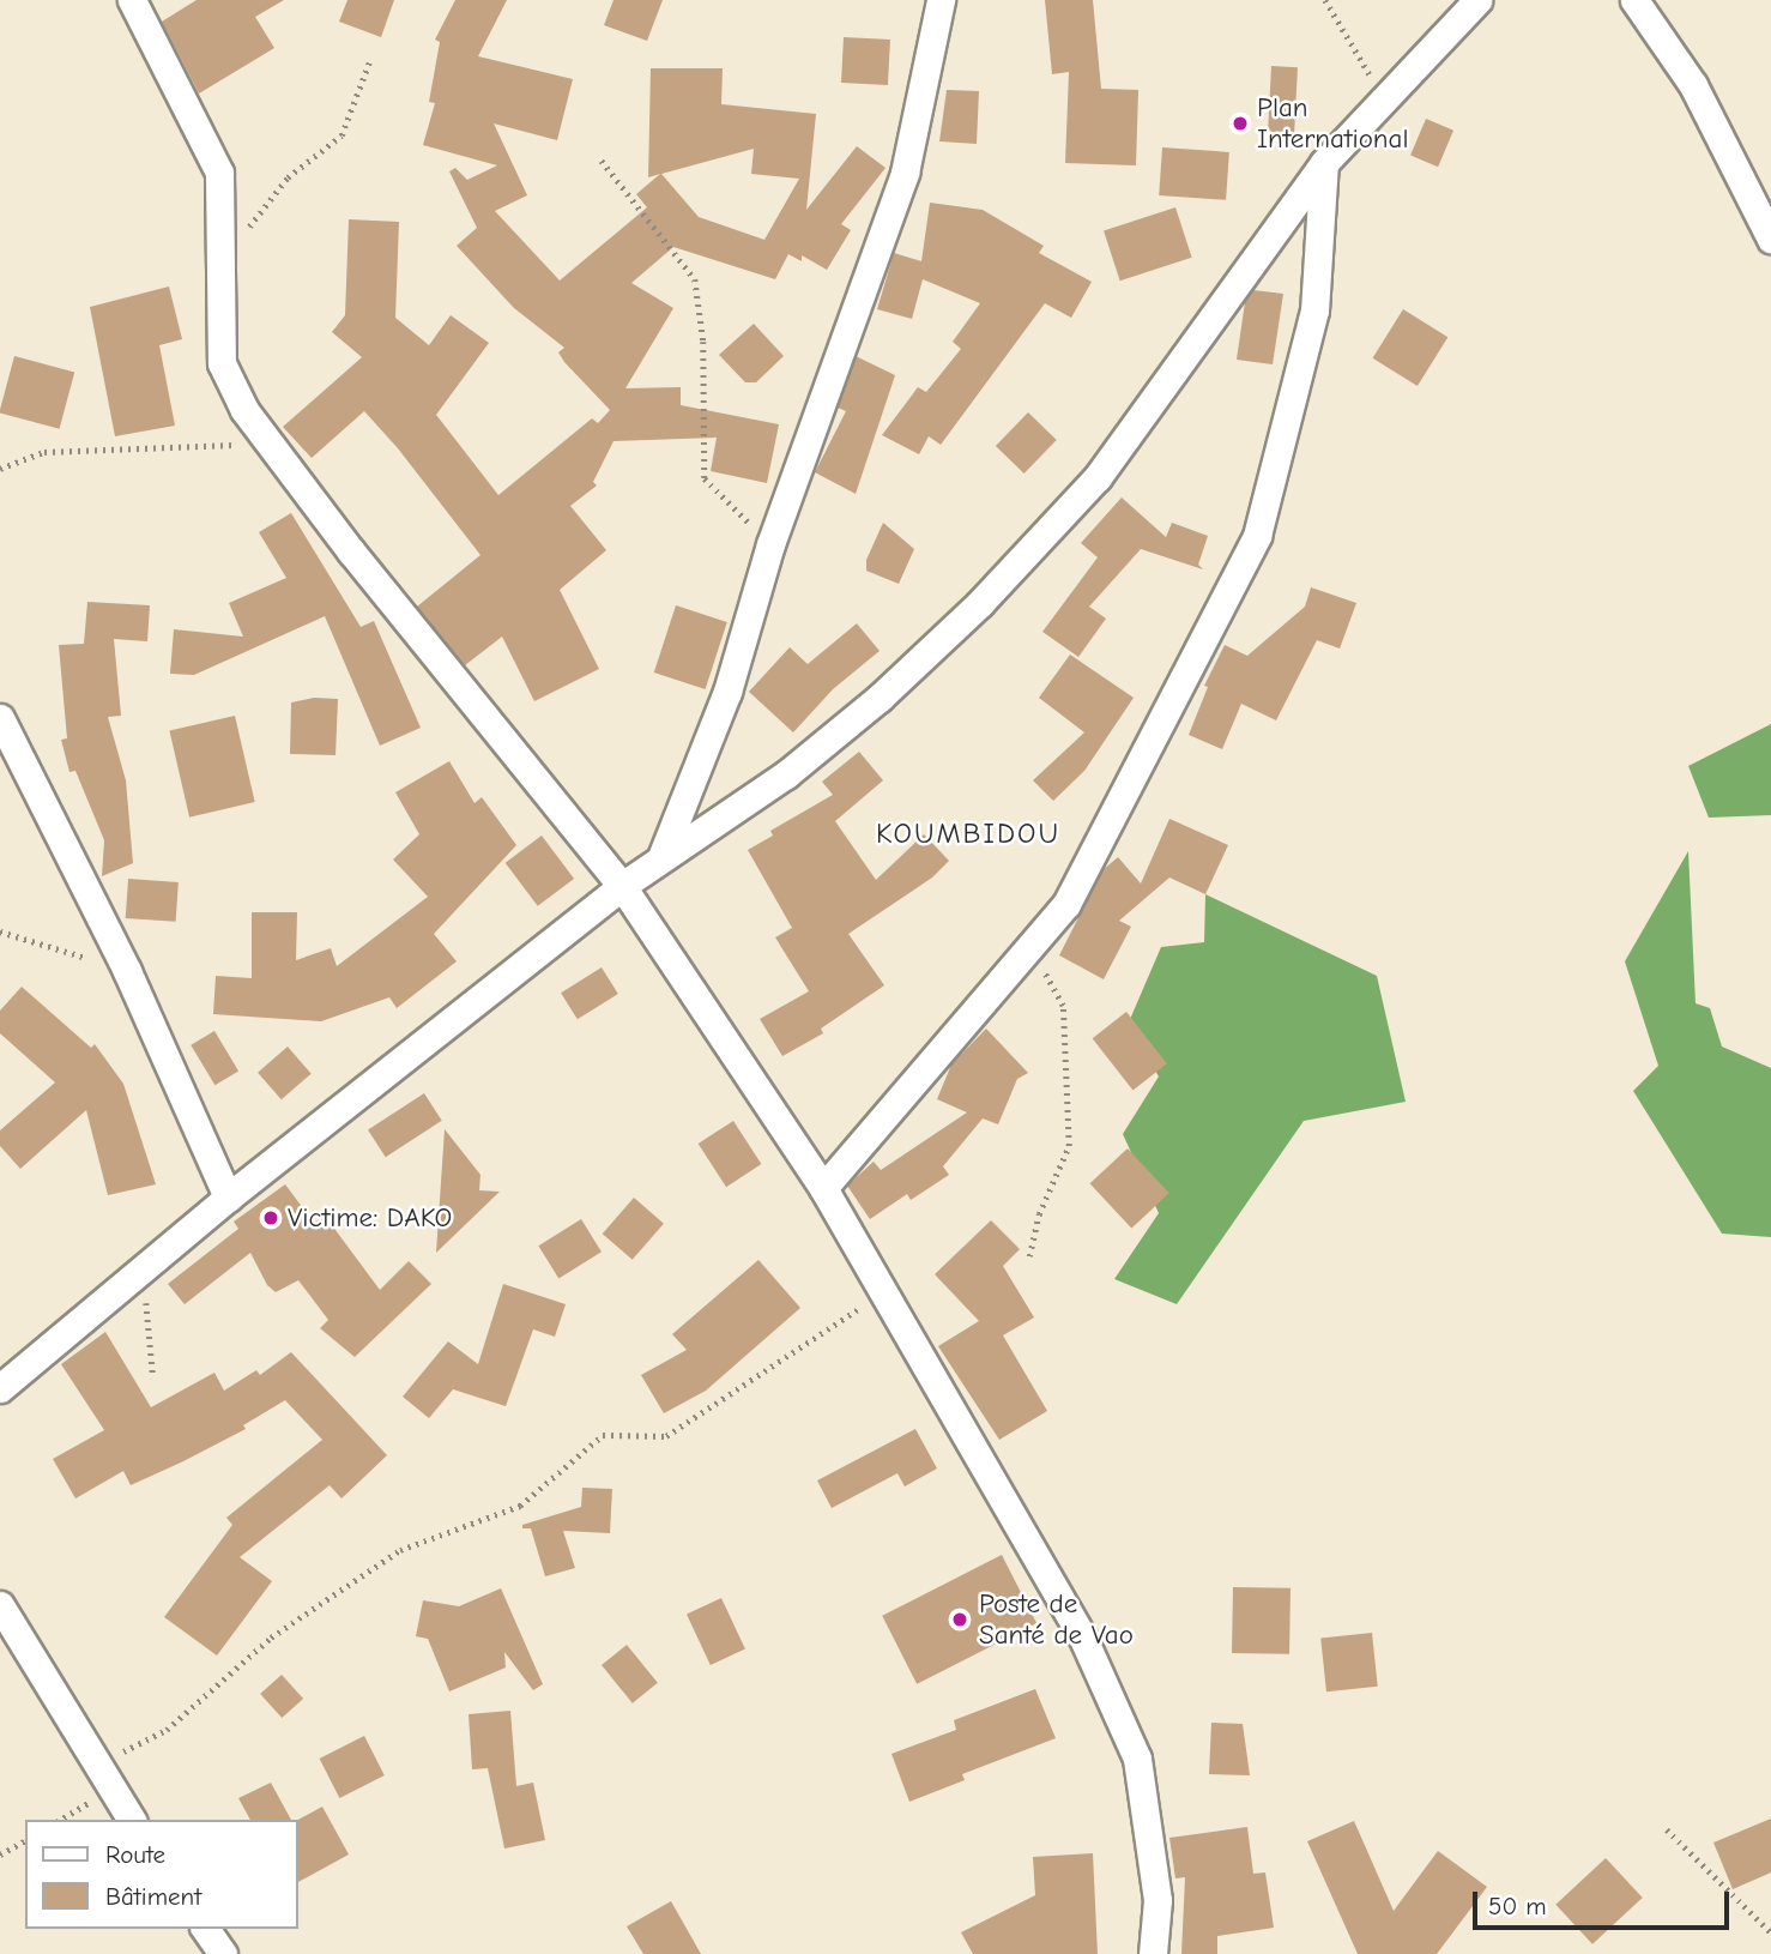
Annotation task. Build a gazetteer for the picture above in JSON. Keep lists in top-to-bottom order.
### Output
{
  "districts": ["KOUMBIDOU"],
  "places": ["Plan International", "Victime: DAKO", "Poste de Santé de Vao"],
  "legend": ["Route", "Bâtiment"],
  "scale_bar": "50 m"
}
